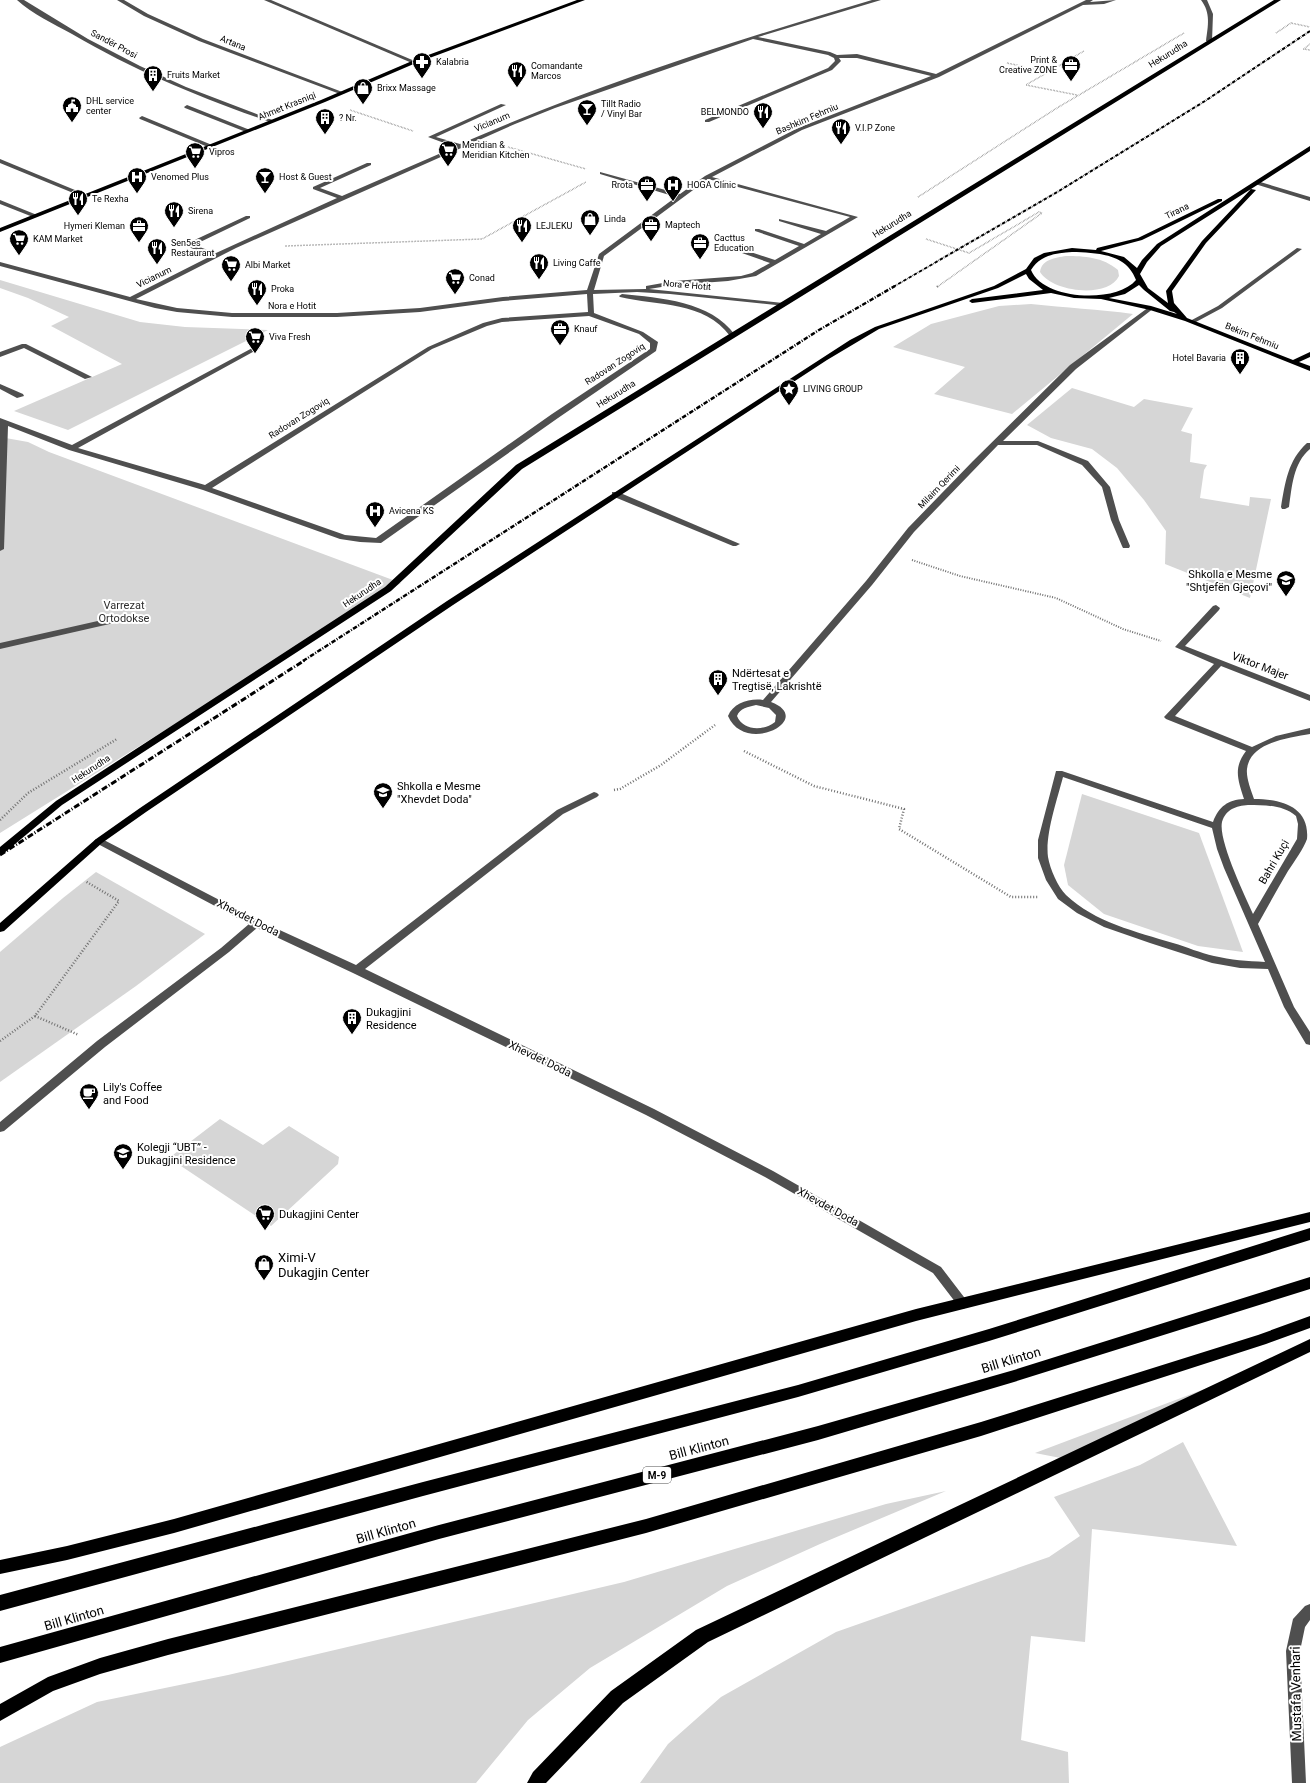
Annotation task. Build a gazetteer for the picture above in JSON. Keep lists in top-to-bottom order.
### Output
{
  "streets": {
    "highway": ["Bill Klinton", "M-9"],
    "main road": [
      "Hekurudha",
      "Ahmet Krasniqi",
      "Tirana",
      "Bekim Fehmiu"
    ],
    "street": [
      "Artana",
      "Sandër Prosi",
      "Bashkim Fehmiu",
      "Vicianum",
      "Nora e Hotit",
      "Radovan Zogoviq",
      "Milaim Qerimi",
      "Viktor Majer",
      "Bahri Kuçi",
      "Xhevdet Doda",
      "Mustafa Venhari"
    ]
  },
  "crossings": [
    ["Artana", "Ahmet Krasniqi"],
    ["Sandër Prosi", "Ahmet Krasniqi"],
    ["Hekurudha", "Nora e Hotit"],
    ["Bashkim Fehmiu", "Nora e Hotit"],
    ["Bashkim Fehmiu", "Radovan Zogoviq"],
    ["Vicianum", "Nora e Hotit"],
    ["Bekim Fehmiu", "Milaim Qerimi"]
  ],
  "parks": ["Varrezat Ortodokse"],
  "places": {
    "pharmacy": ["Kalabria"],
    "office": [
      "Print & Creative ZONE",
      "Rrota",
      "Maptech",
      "Hymeri Kleman",
      "Cacttus Education",
      "Knauf"
    ],
    "restaurant": [
      "Comandante Marcos",
      "BELMONDO",
      "V.I.P Zone",
      "Te Rexha",
      "Sirena",
      "LEJLEKU",
      "Sen5es Restaurant",
      "Living Caffe",
      "Proka"
    ],
    "building": [
      "Fruits Market",
      "? Nr.",
      "Hotel Bavaria",
      "Ndërtesat e Tregtisë, Lakrishtë",
      "Dukagjini Residence"
    ],
    "shop": ["Brixx Massage", "Linda", "Ximi-V Dukagjin Center"],
    "public building": ["DHL service center"],
    "bar": ["Tillt Radio / Vinyl Bar", "Host & Guest"],
    "supermarket": [
      "Meridian & Meridian Kitchen",
      "Vipros",
      "KAM Market",
      "Albi Market",
      "Conad",
      "Viva Fresh",
      "Dukagjini Center"
    ],
    "hospital": ["Venomed Plus", "HOGA Clinic", "Avicena KS"],
    "place": ["LIVING GROUP"],
    "school or university": ["Shkolla e Mesme \"Shtjefën Gjeçovi\"", "Shkolla e Mesme \"Xhevdet Doda\"", "Kolegji “UBT” - Dukagjini Residence"],
    "cafe": ["Lily's Coffee and Food"]
  }
}
